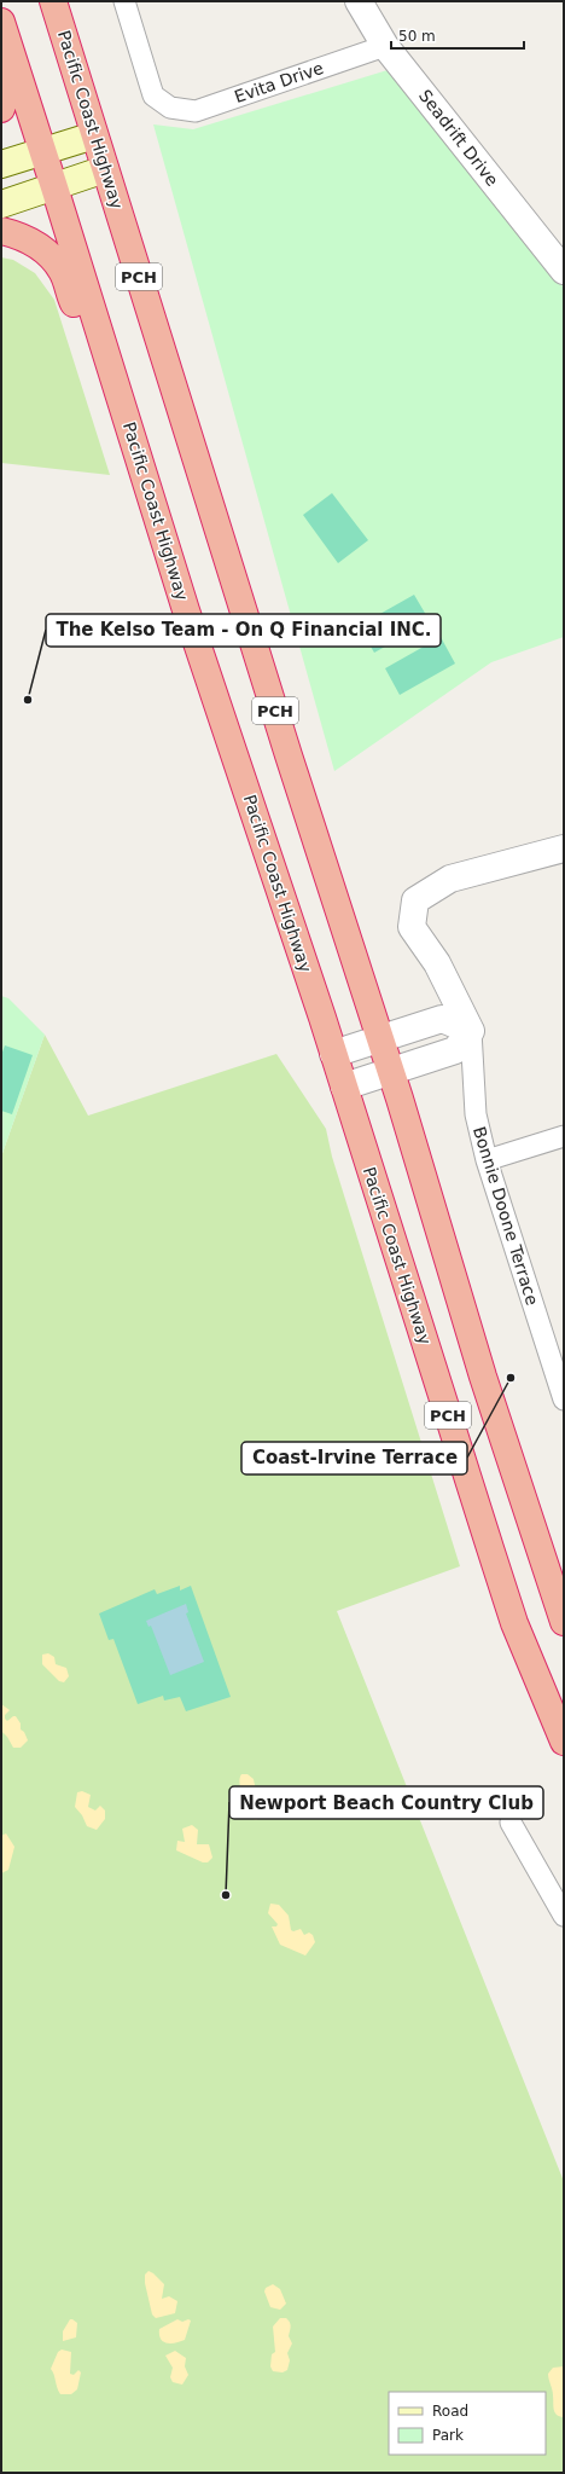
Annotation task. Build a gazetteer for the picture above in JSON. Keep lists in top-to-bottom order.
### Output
{
  "streets": {
    "highway": ["Pacific Coast Highway", "PCH"],
    "street": ["Evita Drive", "Seadrift Drive", "Bonnie Doone Terrace"]
  },
  "crossings": [
    ["Evita Drive", "Seadrift Drive"]
  ],
  "places": ["The Kelso Team - On Q Financial INC.", "Coast-Irvine Terrace", "Newport Beach Country Club"],
  "legend": ["Road", "Park"],
  "scale_bar": "50 m"
}
